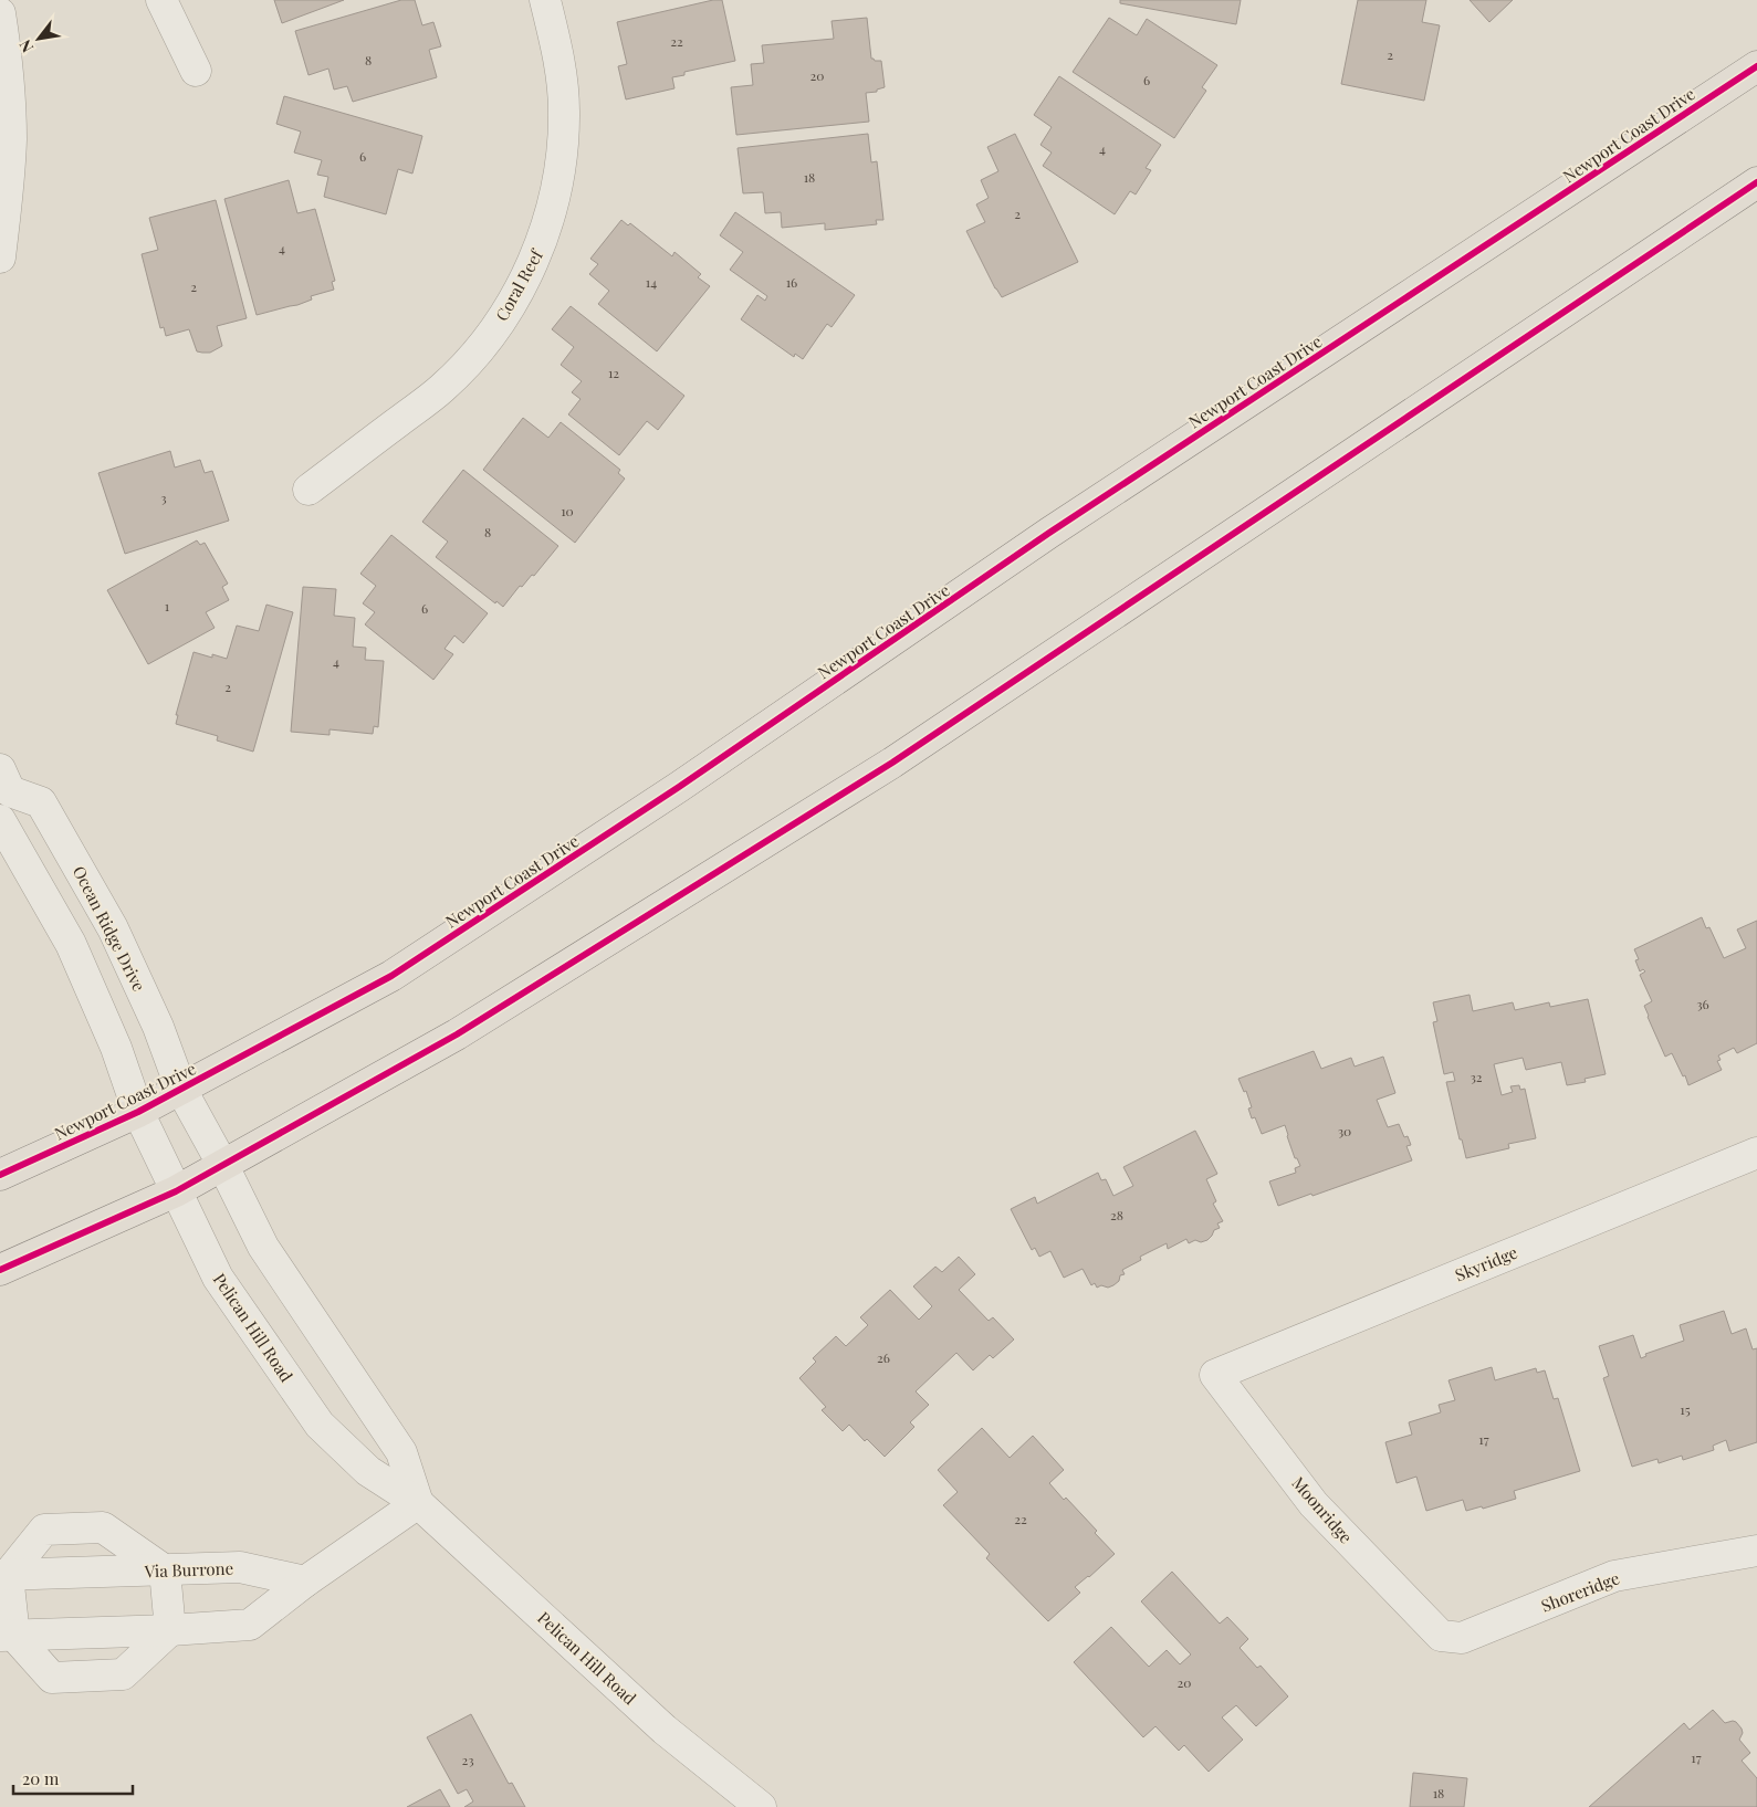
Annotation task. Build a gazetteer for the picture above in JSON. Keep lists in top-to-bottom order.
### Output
{
  "streets": {
    "main road": ["Newport Coast Drive"],
    "street": [
      "Coral Reef",
      "Ocean Ridge Drive",
      "Skyridge",
      "Pelican Hill Road",
      "Moonridge",
      "Via Burrone",
      "Shoreridge"
    ]
  },
  "crossings": [
    ["Newport Coast Drive", "Ocean Ridge Drive"],
    ["Newport Coast Drive", "Pelican Hill Road"],
    ["Ocean Ridge Drive", "Pelican Hill Road"],
    ["Skyridge", "Moonridge"],
    ["Moonridge", "Shoreridge"]
  ],
  "house_numbers": [
    "22",
    "2",
    "8",
    "20",
    "6",
    "4",
    "6",
    "18",
    "2",
    "4",
    "14",
    "16",
    "2",
    "12",
    "3",
    "10",
    "8",
    "1",
    "6",
    "4",
    "2",
    "36",
    "32",
    "30",
    "28",
    "26",
    "15",
    "17",
    "22",
    "20",
    "17",
    "23",
    "18"
  ],
  "scale_bar": "20 m",
  "north": "bottom left"
}
